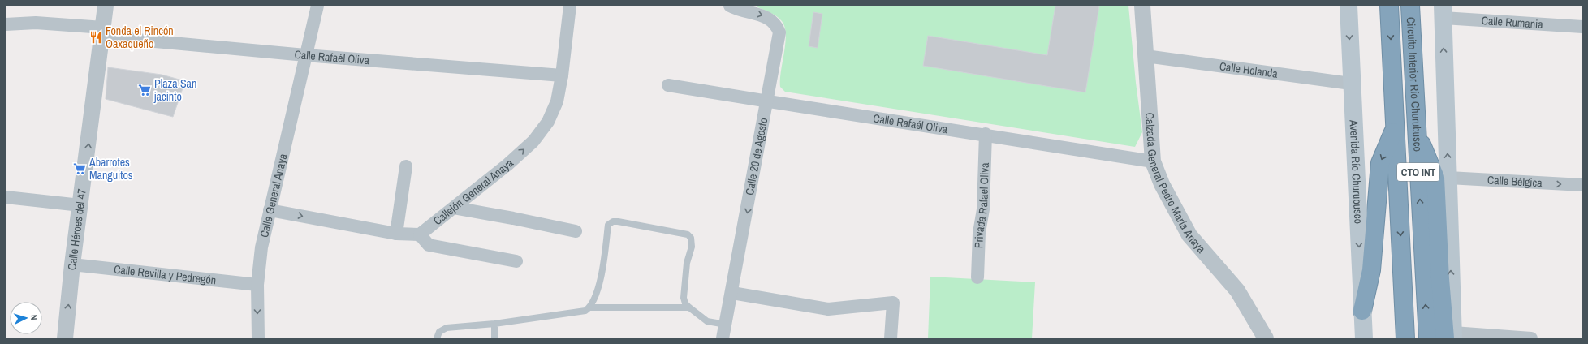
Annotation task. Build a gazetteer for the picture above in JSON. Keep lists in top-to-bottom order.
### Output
{
  "streets": {
    "highway": ["Circuito Interior Río Churubusco", "CTO INT"],
    "main road": ["Avenida Río Churubusco"],
    "street": [
      "Calle Rumania",
      "Calle Rafaél Oliva",
      "Calle Holanda",
      "Calle 20 de Agosto",
      "Calzada General Pedro María Anaya",
      "Calle Bélgica",
      "Callejón General Anaya",
      "Calle General Anaya",
      "Privada Rafael Oliva",
      "Calle Héroes del 47",
      "Calle Revilla y Pedregón"
    ]
  },
  "crossings": [
    ["Calle Rumania", "CTO INT"],
    ["Calle Rafaél Oliva", "Calle 20 de Agosto"],
    ["Calle Rafaél Oliva", "Calzada General Pedro María Anaya"],
    ["Calle Rafaél Oliva", "Callejón General Anaya"],
    ["Calle Rafaél Oliva", "Calle General Anaya"],
    ["Calle Rafaél Oliva", "Privada Rafael Oliva"],
    ["Calle Rafaél Oliva", "Calle Héroes del 47"],
    ["Calle Holanda", "Avenida Río Churubusco"],
    ["Calle Holanda", "Calzada General Pedro María Anaya"],
    ["CTO INT", "Calle Bélgica"],
    ["Calle General Anaya", "Calle Revilla y Pedregón"],
    ["Calle Héroes del 47", "Calle Revilla y Pedregón"]
  ],
  "one_way": [
    "Calle 20 de Agosto",
    "Calle Bélgica",
    "Callejón General Anaya",
    "Calle Héroes del 47"
  ],
  "places": {
    "restaurant": ["Fonda el Rincón Oaxaqueño"],
    "supermarket": ["Plaza San jacinto", "Abarrotes Manguitos"]
  },
  "north": "right"
}
